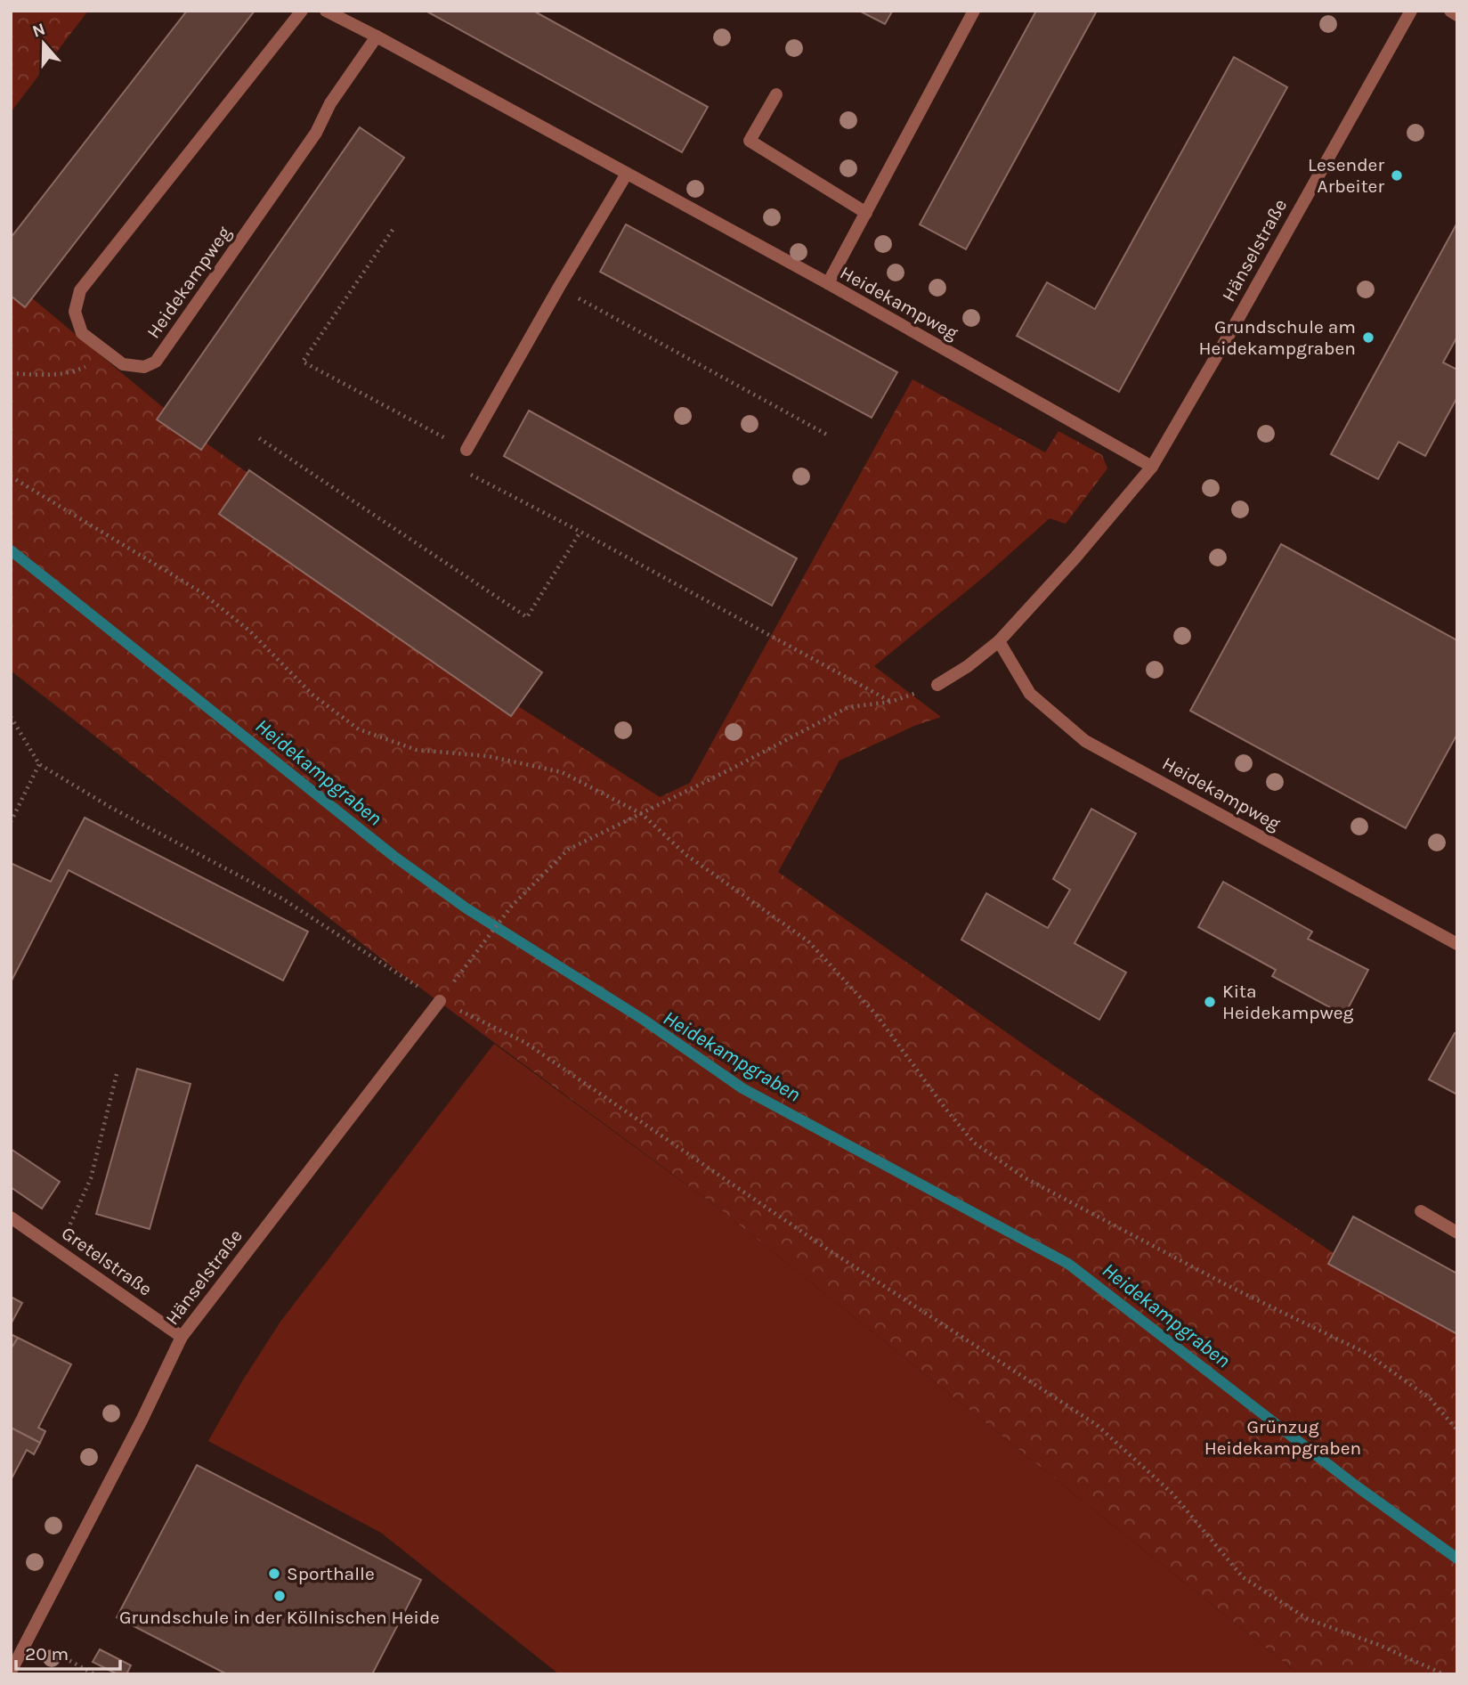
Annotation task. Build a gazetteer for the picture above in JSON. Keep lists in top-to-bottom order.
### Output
{
  "streets": {
    "street": ["Hänselstraße", "Heidekampweg", "Gretelstraße"]
  },
  "crossings": [
    ["Hänselstraße", "Heidekampweg"],
    ["Hänselstraße", "Gretelstraße"]
  ],
  "water": ["Heidekampgraben"],
  "parks": ["Grünzug Heidekampgraben"],
  "places": [
    "Lesender Arbeiter",
    "Grundschule am Heidekampgraben",
    "Kita Heidekampweg",
    "Sporthalle",
    "Grundschule in der Köllnischen Heide"
  ],
  "scale_bar": "20 m",
  "north": "top"
}
